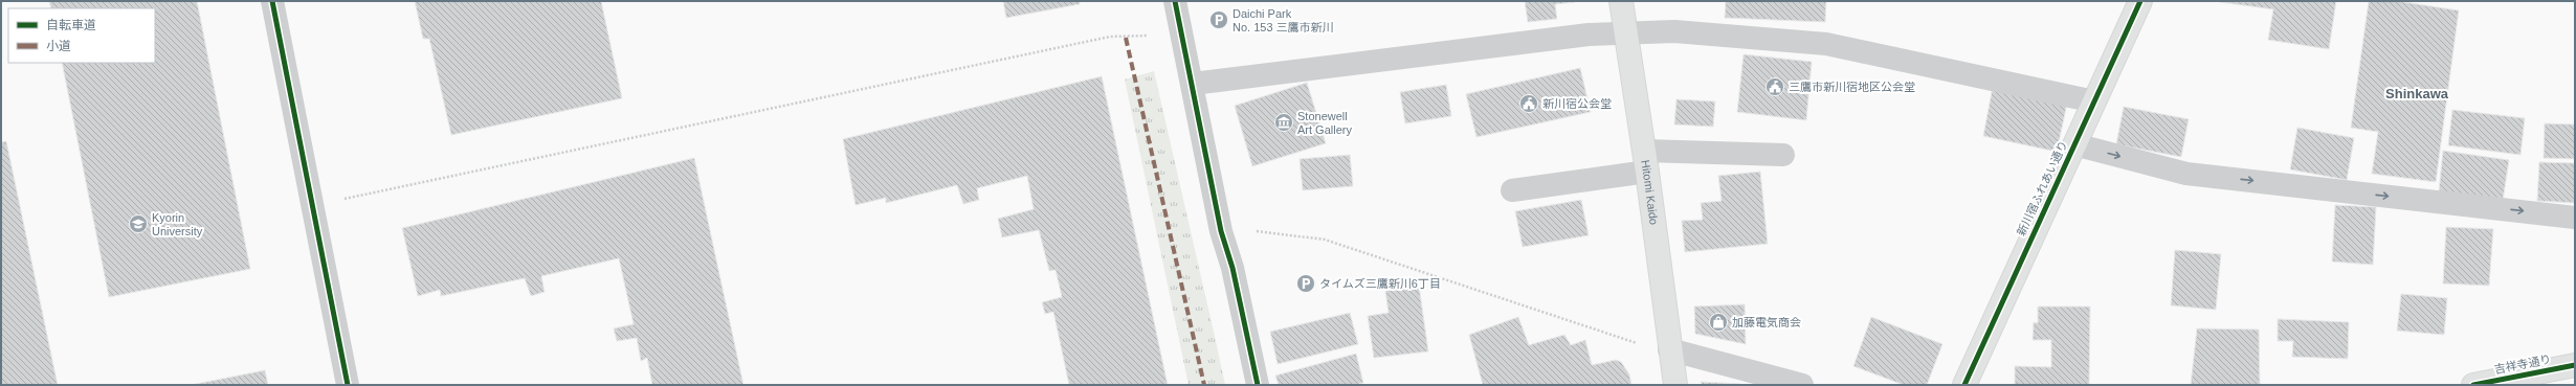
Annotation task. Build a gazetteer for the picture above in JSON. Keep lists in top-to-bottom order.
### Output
{
  "streets": {
    "main road": ["新川宿ふれあい通り", "Hitomi Kaido", "吉祥寺通り"]
  },
  "districts": ["Shinkawa"],
  "places": {
    "parking": ["Daichi Park No. 153 三鷹市新川", "タイムズ三鷹新川6丁目"],
    "public building": ["三鷹市新川宿地区公会堂", "新川宿公会堂"],
    "museum": ["Stonewell Art Gallery"],
    "school or university": ["Kyorin University"],
    "shop": ["加藤電気商会"]
  },
  "legend": ["自転車道", "小道"]
}
